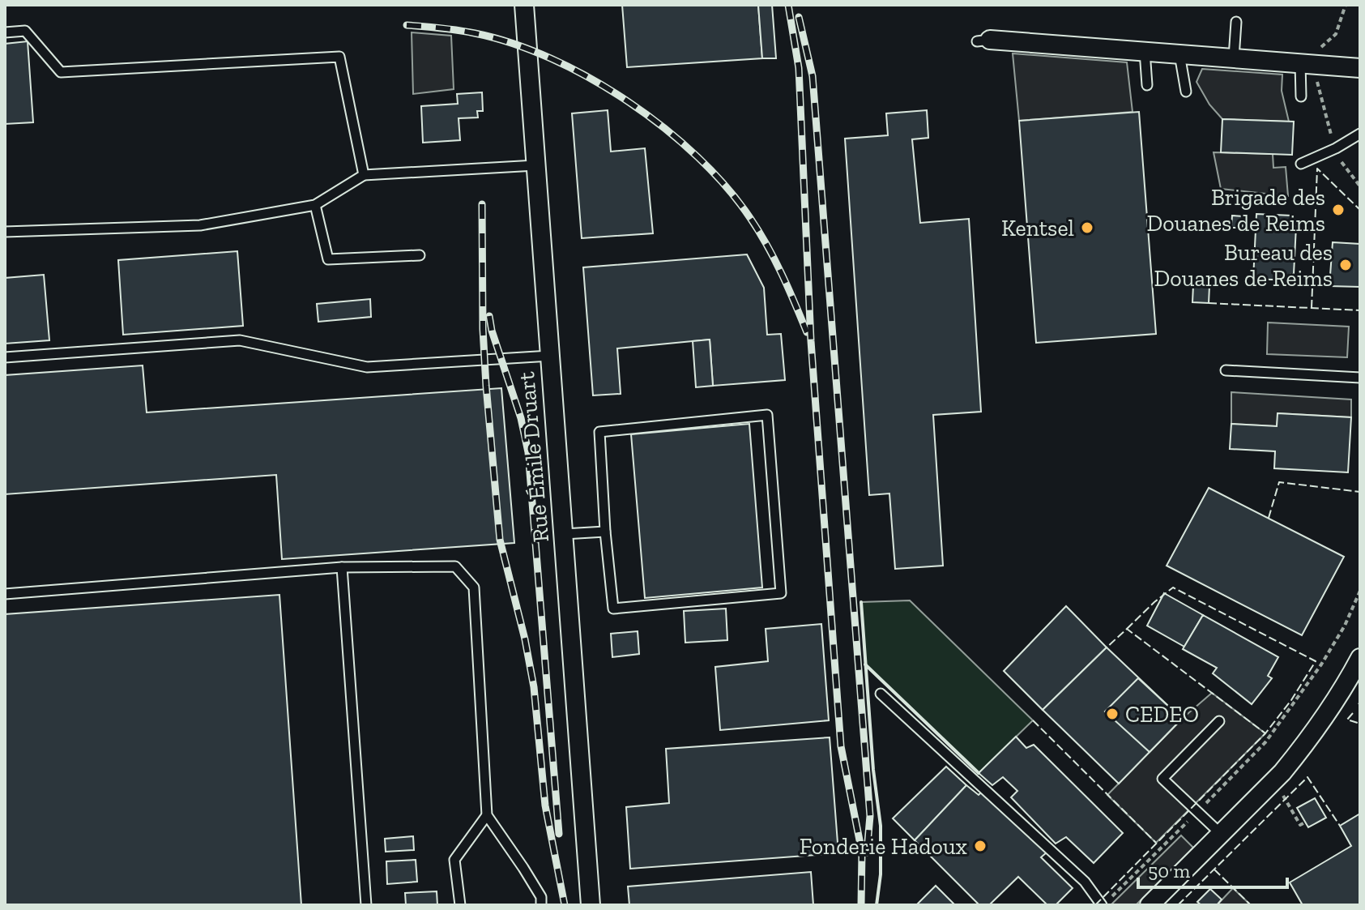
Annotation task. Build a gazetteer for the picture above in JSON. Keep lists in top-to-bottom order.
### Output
{
  "streets": {
    "street": ["Rue Émile Druart"]
  },
  "places": [
    "Brigade des Douanes de Reims",
    "Kentsel",
    "Bureau des Douanes de Reims",
    "CEDEO",
    "Fonderie Hadoux"
  ],
  "scale_bar": "50 m"
}
